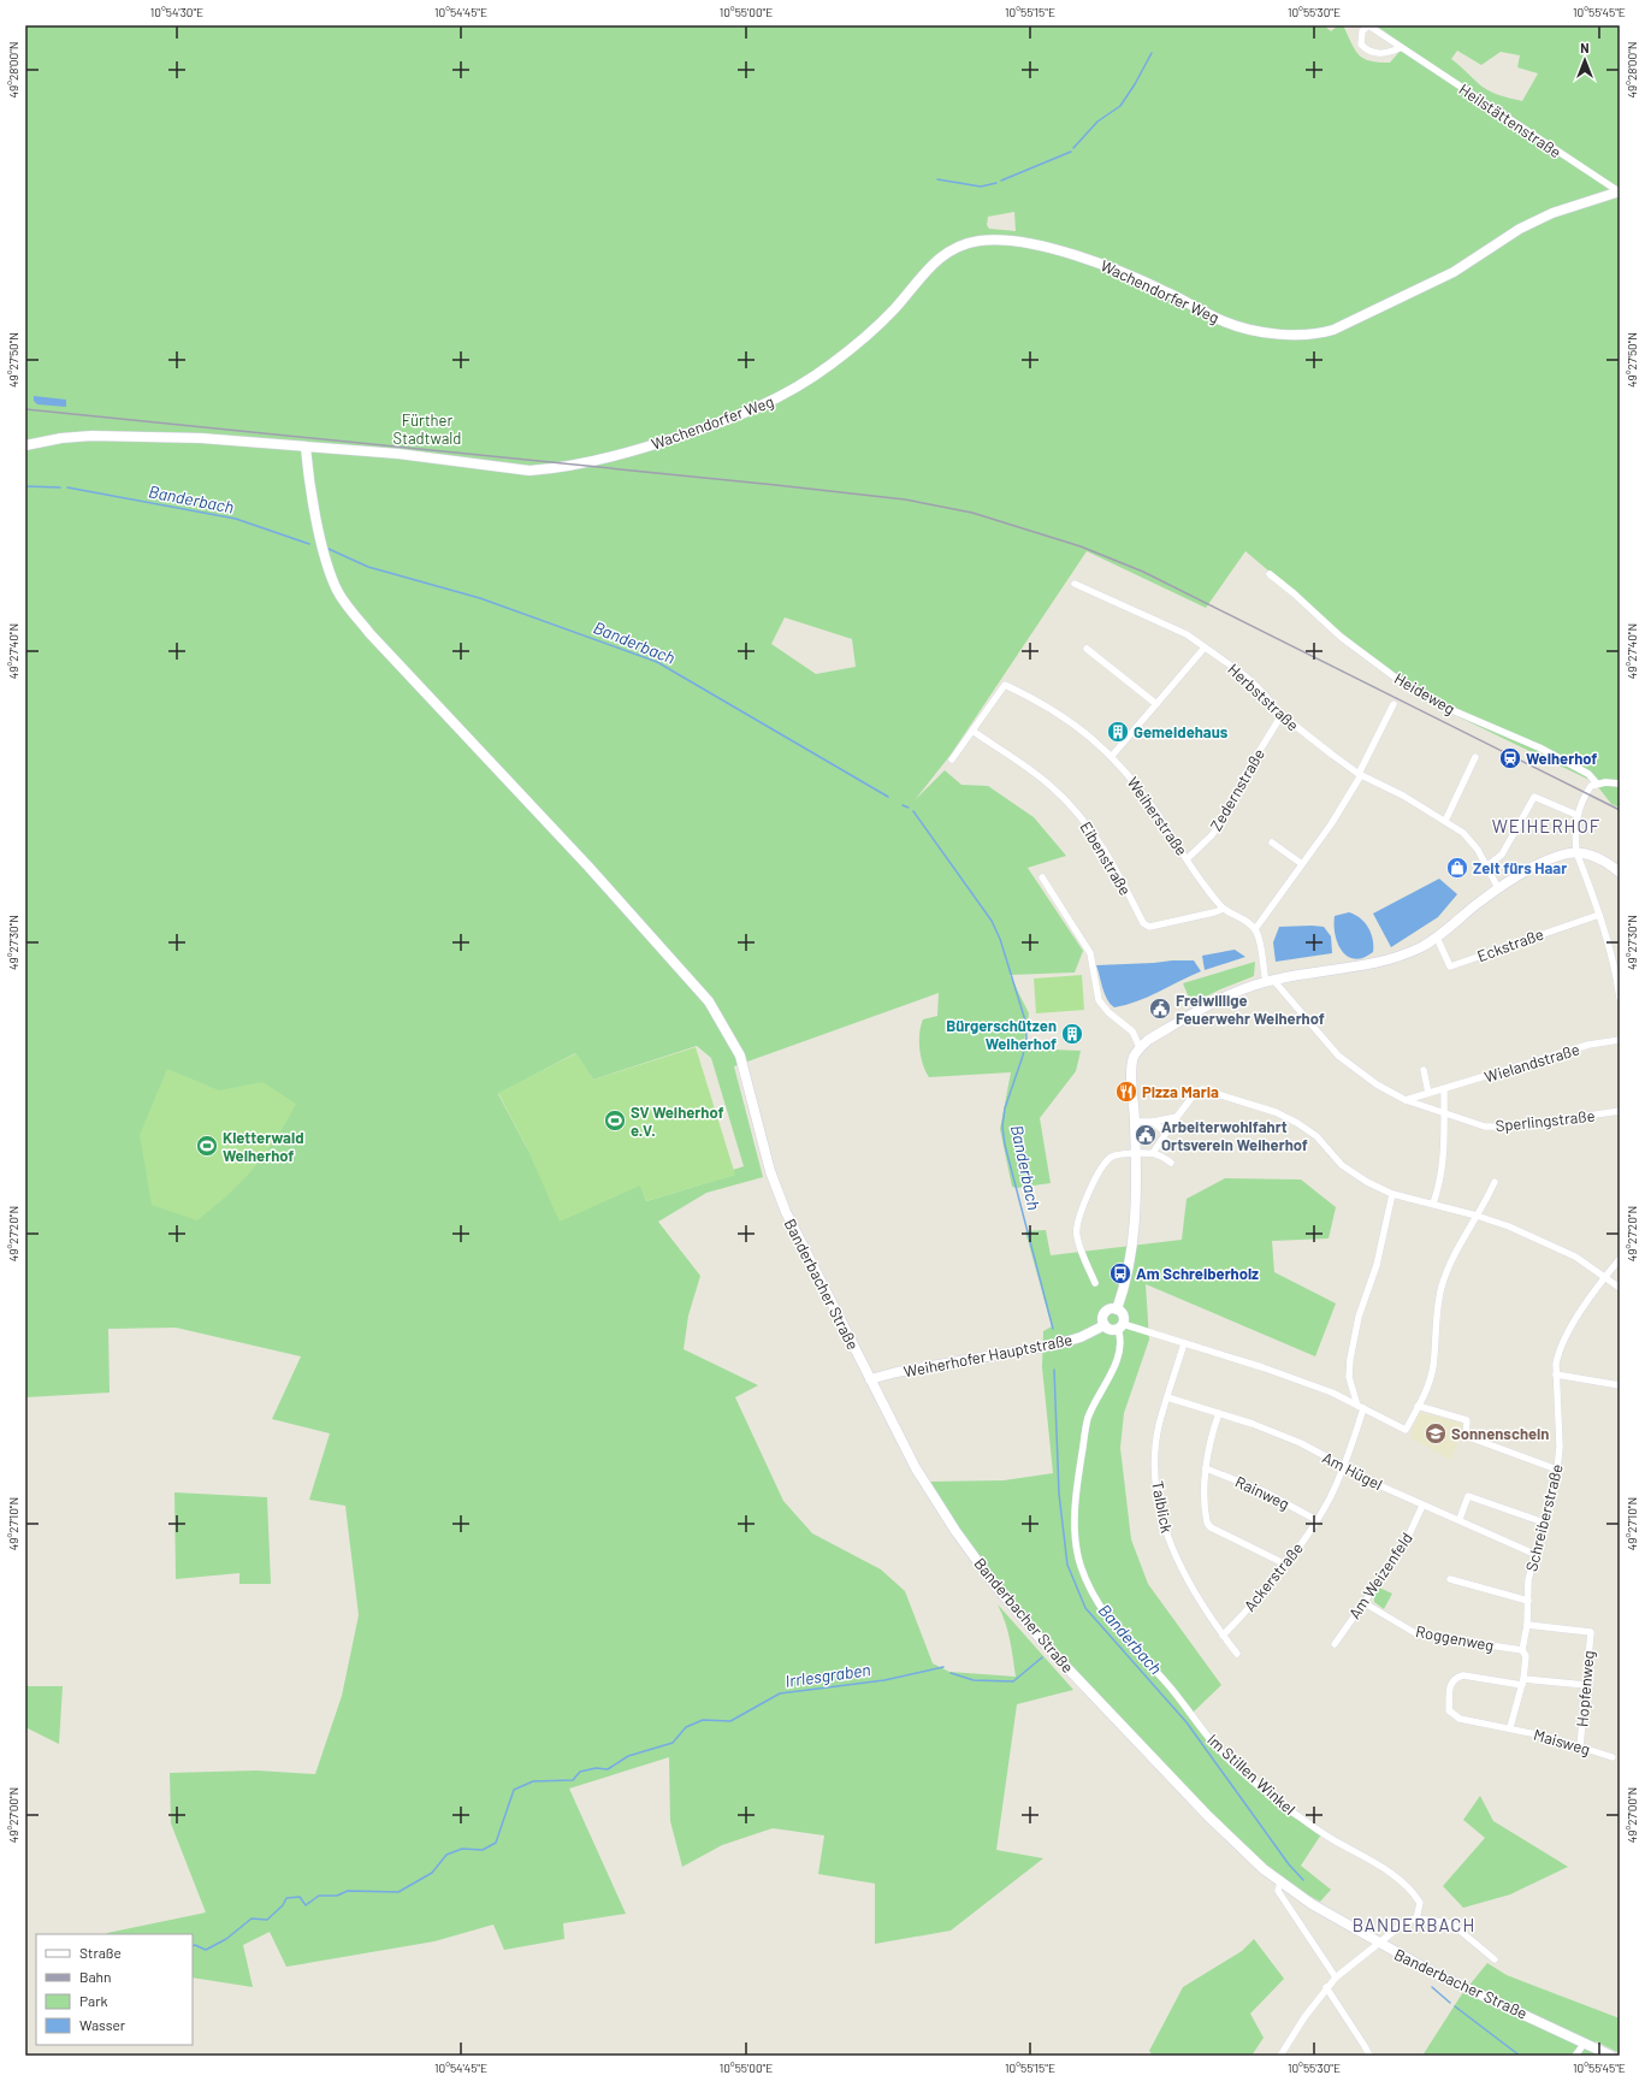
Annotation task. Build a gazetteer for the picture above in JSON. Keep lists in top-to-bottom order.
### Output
{
  "streets": {
    "street": [
      "Heilstättenstraße",
      "Wachendorfer Weg",
      "Heideweg",
      "Herbststraße",
      "Zedernstraße",
      "Weiherstraße",
      "Eibenstraße",
      "Eckstraße",
      "Wielandstraße",
      "Sperlingstraße",
      "Banderbacher Straße",
      "Weiherhofer Hauptstraße",
      "Am Hügel",
      "Rainweg",
      "Talblick",
      "Schreiberstraße",
      "Am Weizenfeld",
      "Ackerstraße",
      "Roggenweg",
      "Hopfenweg",
      "Maisweg",
      "Im Stillen Winkel"
    ]
  },
  "crossings": [
    ["Heilstättenstraße", "Wachendorfer Weg"],
    ["Wachendorfer Weg", "Banderbacher Straße"],
    ["Herbststraße", "Zedernstraße"],
    ["Zedernstraße", "Weiherstraße"],
    ["Weiherstraße", "Eibenstraße"],
    ["Wielandstraße", "Sperlingstraße"],
    ["Banderbacher Straße", "Weiherhofer Hauptstraße"],
    ["Weiherhofer Hauptstraße", "Im Stillen Winkel"],
    ["Am Hügel", "Talblick"],
    ["Am Hügel", "Schreiberstraße"],
    ["Am Hügel", "Am Weizenfeld"],
    ["Am Hügel", "Ackerstraße"],
    ["Rainweg", "Ackerstraße"],
    ["Talblick", "Ackerstraße"],
    ["Schreiberstraße", "Roggenweg"],
    ["Schreiberstraße", "Hopfenweg"],
    ["Schreiberstraße", "Maisweg"],
    ["Am Weizenfeld", "Roggenweg"],
    ["Hopfenweg", "Maisweg"]
  ],
  "districts": ["WEIHERHOF", "BANDERBACH"],
  "water": ["Banderbach", "Irrlesgraben"],
  "parks": ["Fürther Stadtwald"],
  "places": {
    "building": ["Gemeidehaus", "Bürgerschützen Weiherhof"],
    "station": ["Weiherhof"],
    "shop": ["Zeit fürs Haar"],
    "public building": ["Freiwillige Feuerwehr Weiherhof", "Arbeiterwohlfahrt Ortsverein Weiherhof"],
    "restaurant": ["Pizza Maria"],
    "sports": ["SV Weiherhof e.V.", "Kletterwald Weiherhof"],
    "bus stop": ["Am Schreiberholz"],
    "school or university": ["Sonnenschein"]
  },
  "legend": [
    "Straße",
    "Bahn",
    "Park",
    "Wasser"
  ],
  "north": "top",
  "coordinates": [
    "10°54'30\"E",
    "10°54'45\"E",
    "10°55'00\"E",
    "10°55'15\"E",
    "10°55'30\"E",
    "10°55'45\"E",
    "49°28'00\"N",
    "49°27'50\"N",
    "49°27'40\"N",
    "49°27'30\"N",
    "49°27'20\"N",
    "49°27'10\"N",
    "49°27'00\"N"
  ]
}
